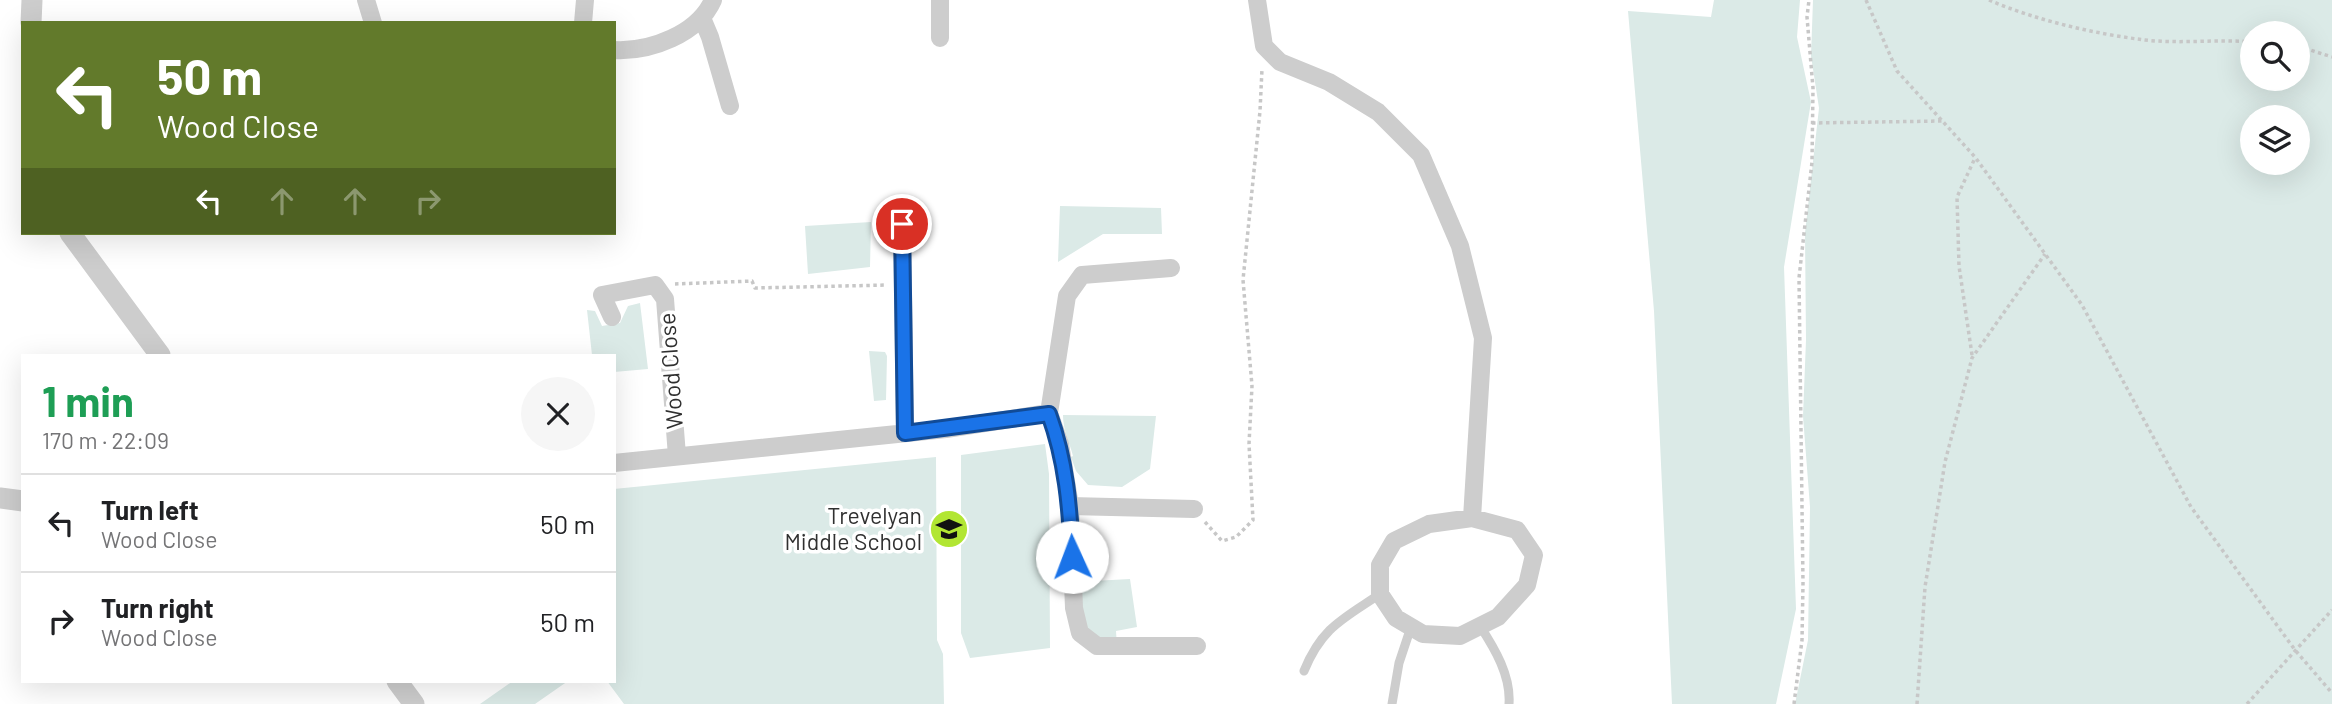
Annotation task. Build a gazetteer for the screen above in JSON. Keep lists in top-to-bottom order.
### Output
{
  "streets": {
    "street": ["Wood Close"]
  },
  "places": {
    "school or university": ["Trevelyan Middle School"]
  },
  "page": {
    "turn": ["50 m", "Wood Close"],
    "heading": ["1 min", "170 m · 22:09"],
    "list": [
      {
        "name": "Turn left",
        "note": "Wood Close",
        "value": "50 m"
      },
      {
        "name": "Turn right",
        "note": "Wood Close",
        "value": "50 m"
      }
    ]
  }
}
